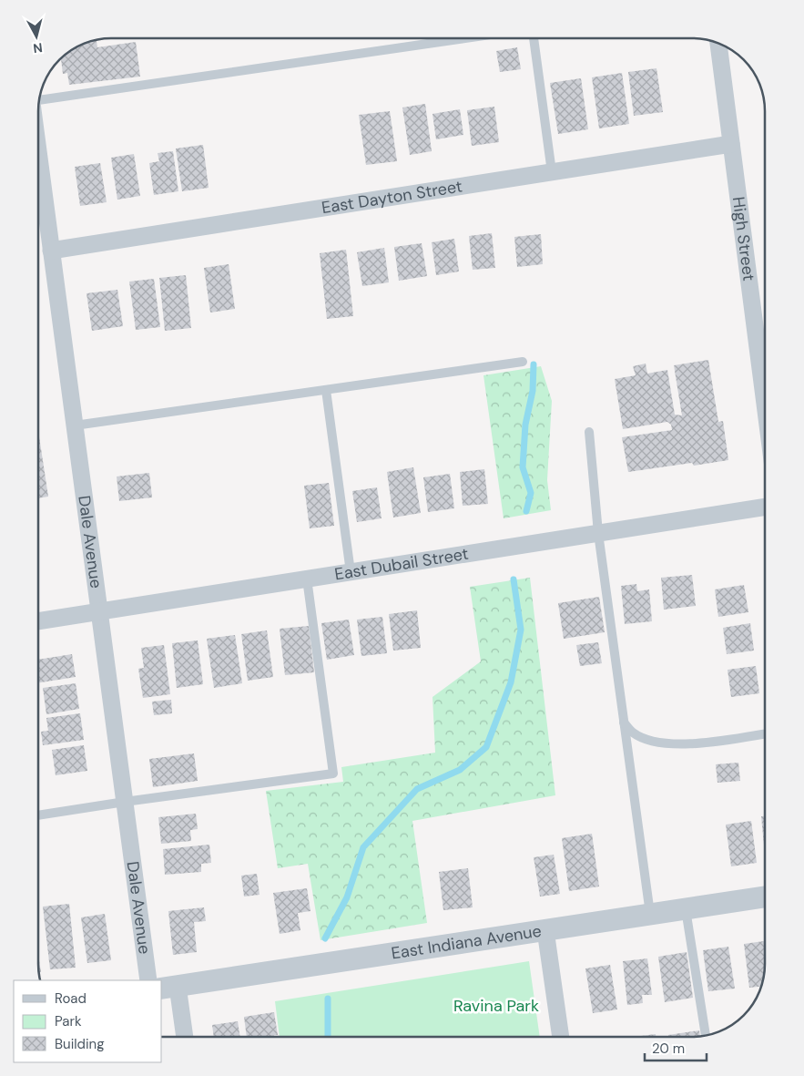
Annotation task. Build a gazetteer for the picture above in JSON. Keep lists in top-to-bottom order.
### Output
{
  "streets": {
    "street": [
      "East Dayton Street",
      "High Street",
      "Dale Avenue",
      "East Dubail Street",
      "East Indiana Avenue"
    ]
  },
  "crossings": [
    ["East Dayton Street", "High Street"],
    ["East Dayton Street", "Dale Avenue"],
    ["Dale Avenue", "East Dubail Street"]
  ],
  "parks": ["Ravina Park"],
  "legend": ["Road", "Park", "Building"],
  "scale_bar": "20 m",
  "north": "bottom"
}
